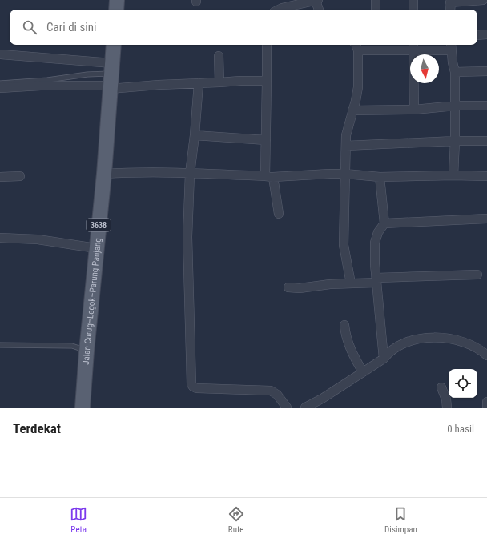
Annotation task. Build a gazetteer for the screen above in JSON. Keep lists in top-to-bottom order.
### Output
{
  "streets": {
    "main road": ["3638", "Jalan Curug–Legok–Parung Panjang"]
  },
  "north": "bottom",
  "page": {
    "search": "Cari di sini",
    "heading": ["Terdekat", "0 hasil"],
    "nav": ["Peta", "Rute", "Disimpan"]
  }
}
